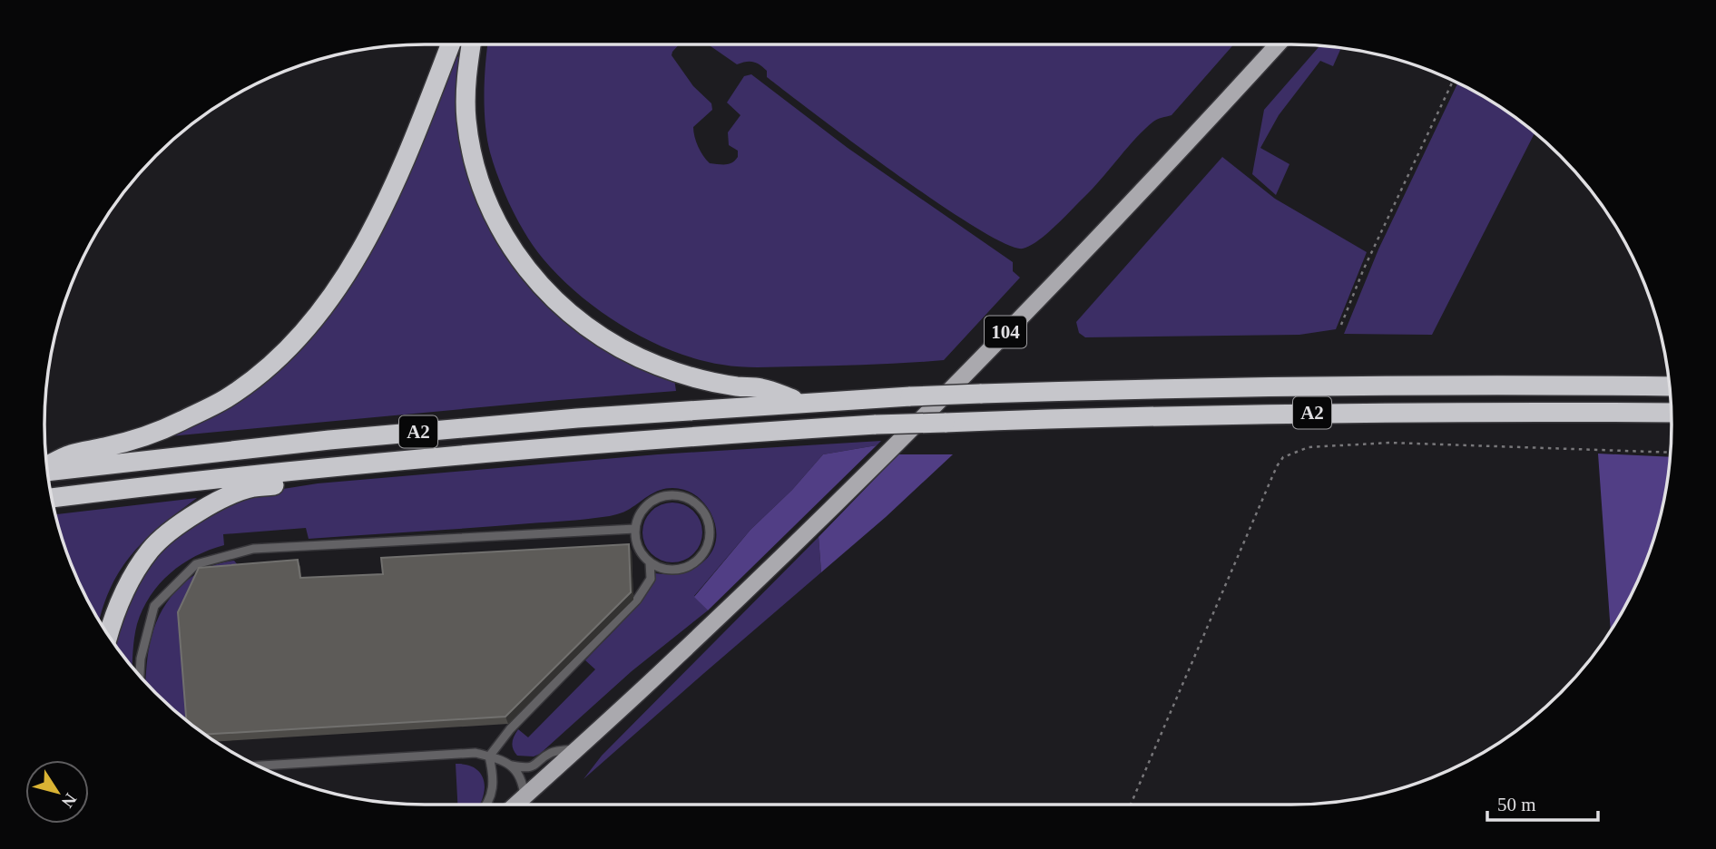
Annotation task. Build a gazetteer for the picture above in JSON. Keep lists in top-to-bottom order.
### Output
{
  "streets": {
    "highway": ["A2"],
    "main road": ["104"]
  },
  "scale_bar": "50 m",
  "north": "bottom right"
}
